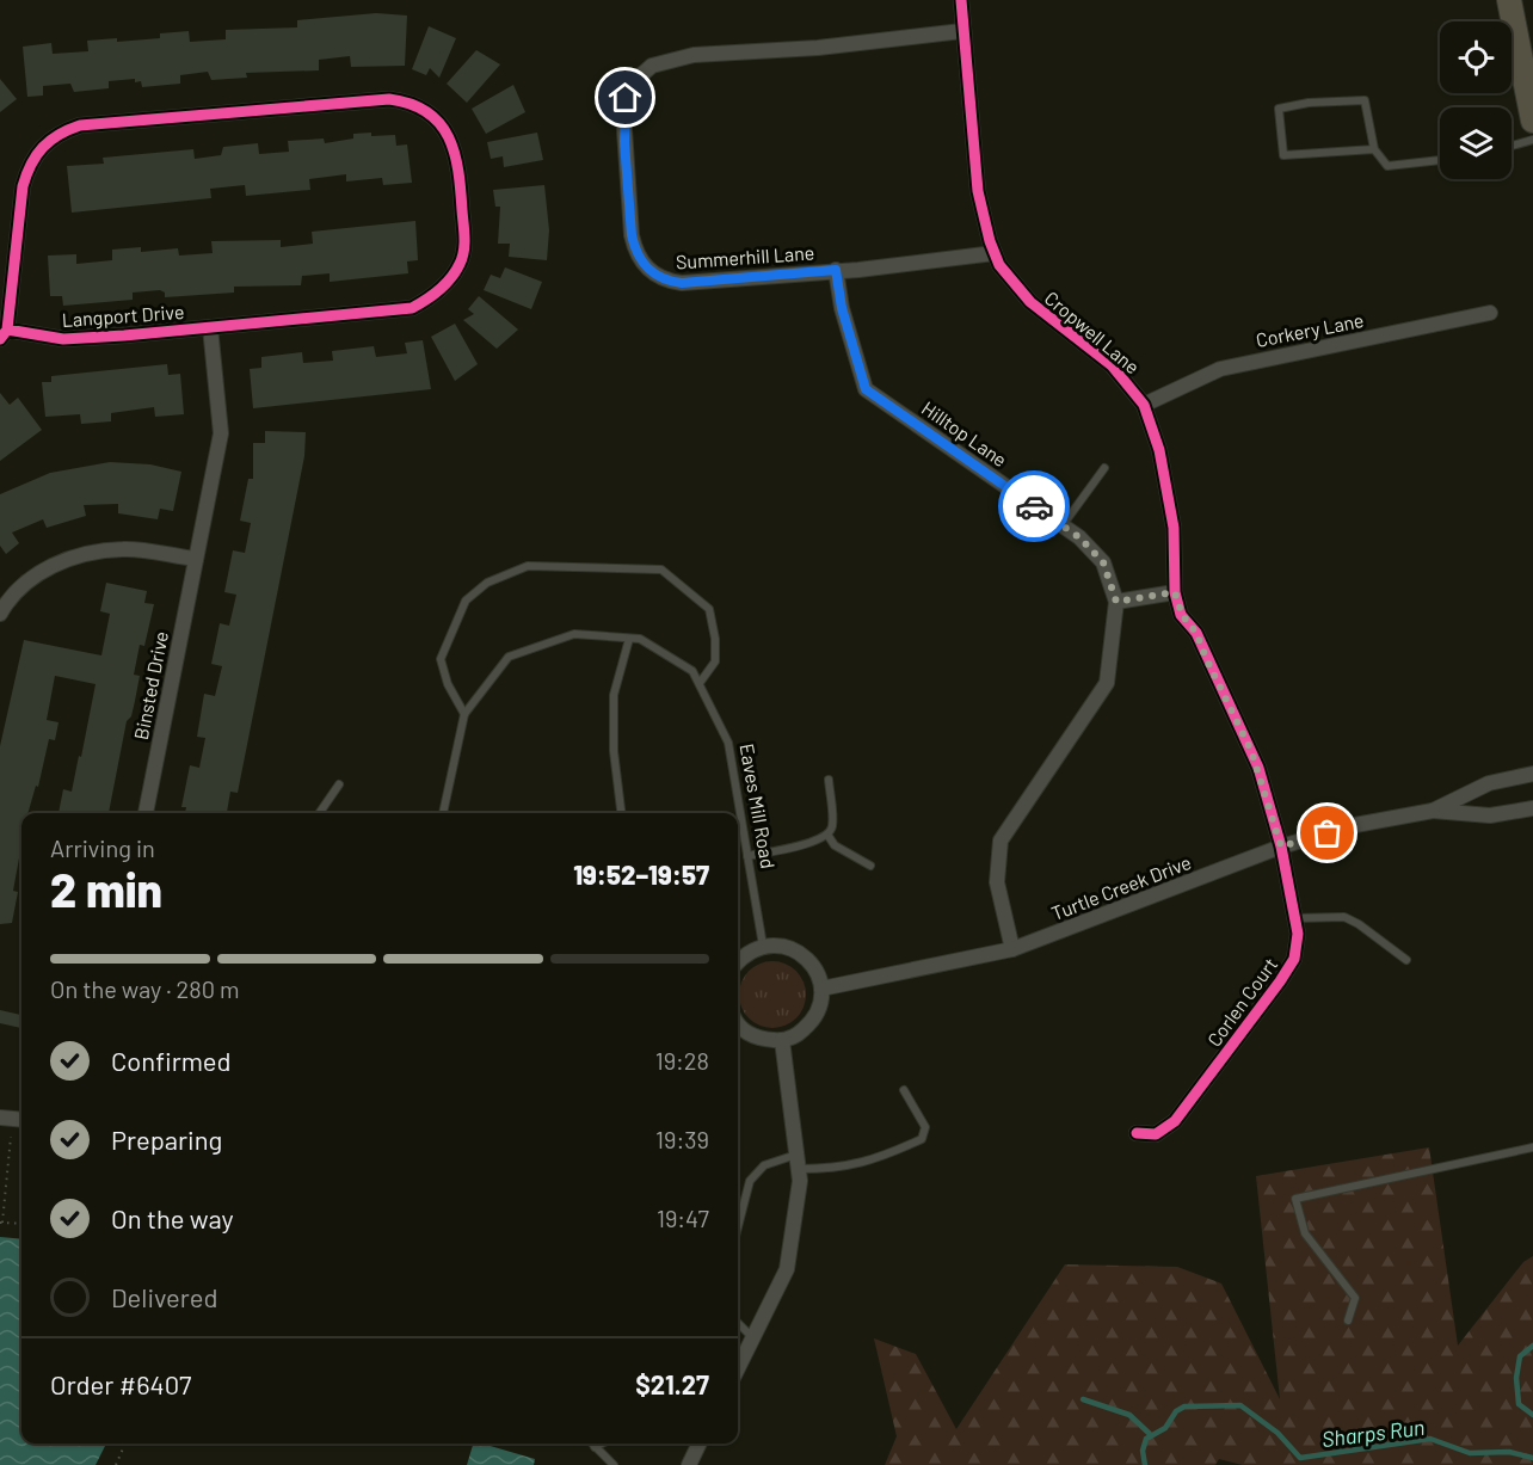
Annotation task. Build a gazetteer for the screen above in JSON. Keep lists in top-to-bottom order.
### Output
{
  "streets": {
    "street": [
      "Summerhill Lane",
      "Langport Drive",
      "Corkery Lane",
      "Cropwell Lane",
      "Hilltop Lane",
      "Binsted Drive",
      "Turtle Creek Drive",
      "Corlen Court"
    ],
    "lane": ["Eaves Mill Road"]
  },
  "crossings": [
    ["Summerhill Lane", "Cropwell Lane"],
    ["Summerhill Lane", "Hilltop Lane"],
    ["Langport Drive", "Binsted Drive"],
    ["Corkery Lane", "Cropwell Lane"],
    ["Cropwell Lane", "Turtle Creek Drive"],
    ["Cropwell Lane", "Corlen Court"],
    ["Hilltop Lane", "Turtle Creek Drive"],
    ["Turtle Creek Drive", "Corlen Court"]
  ],
  "water": ["Sharps Run"],
  "page": {
    "heading": ["2 min", "Arriving in", "19:52–19:57"],
    "panel": ["Order #6407", "$21.27"],
    "bar": "On the way · 280 m",
    "list": [
      ["Confirmed", "19:28"],
      ["Preparing", "19:39"],
      ["On the way", "19:47"],
      "Delivered"
    ]
  }
}
